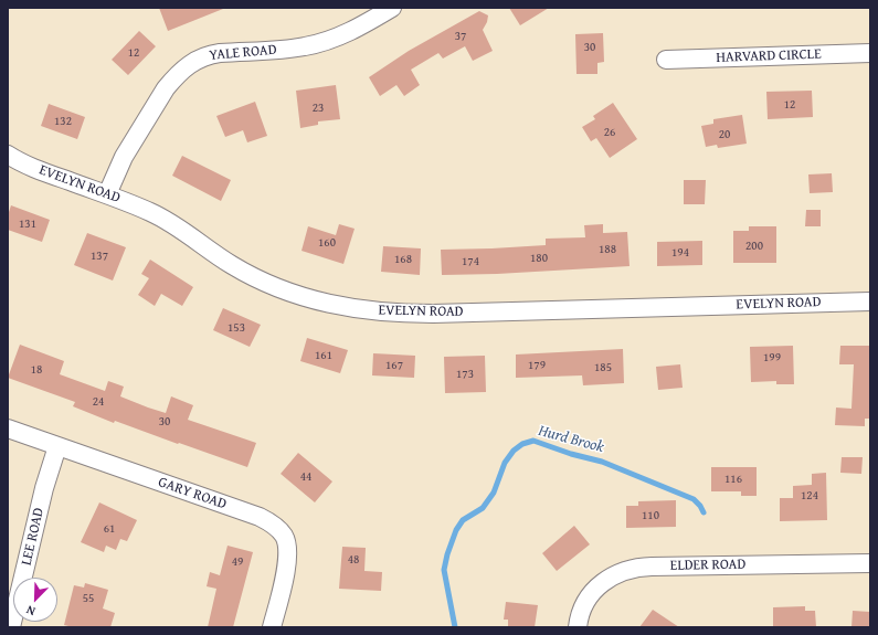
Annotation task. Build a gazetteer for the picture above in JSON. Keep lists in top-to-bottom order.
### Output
{
  "streets": {
    "street": [
      "YALE ROAD",
      "HARVARD CIRCLE",
      "EVELYN ROAD",
      "GARY ROAD",
      "LEE ROAD",
      "ELDER ROAD"
    ]
  },
  "crossings": [
    ["YALE ROAD", "EVELYN ROAD"],
    ["GARY ROAD", "LEE ROAD"]
  ],
  "water": ["Hurd Brook"],
  "house_numbers": [
    "37",
    "30",
    "12",
    "12",
    "23",
    "132",
    "26",
    "20",
    "131",
    "160",
    "200",
    "188",
    "194",
    "137",
    "180",
    "168",
    "174",
    "153",
    "161",
    "199",
    "167",
    "179",
    "185",
    "18",
    "173",
    "24",
    "30",
    "44",
    "116",
    "124",
    "110",
    "61",
    "48",
    "49",
    "55"
  ],
  "north": "bottom left"
}
